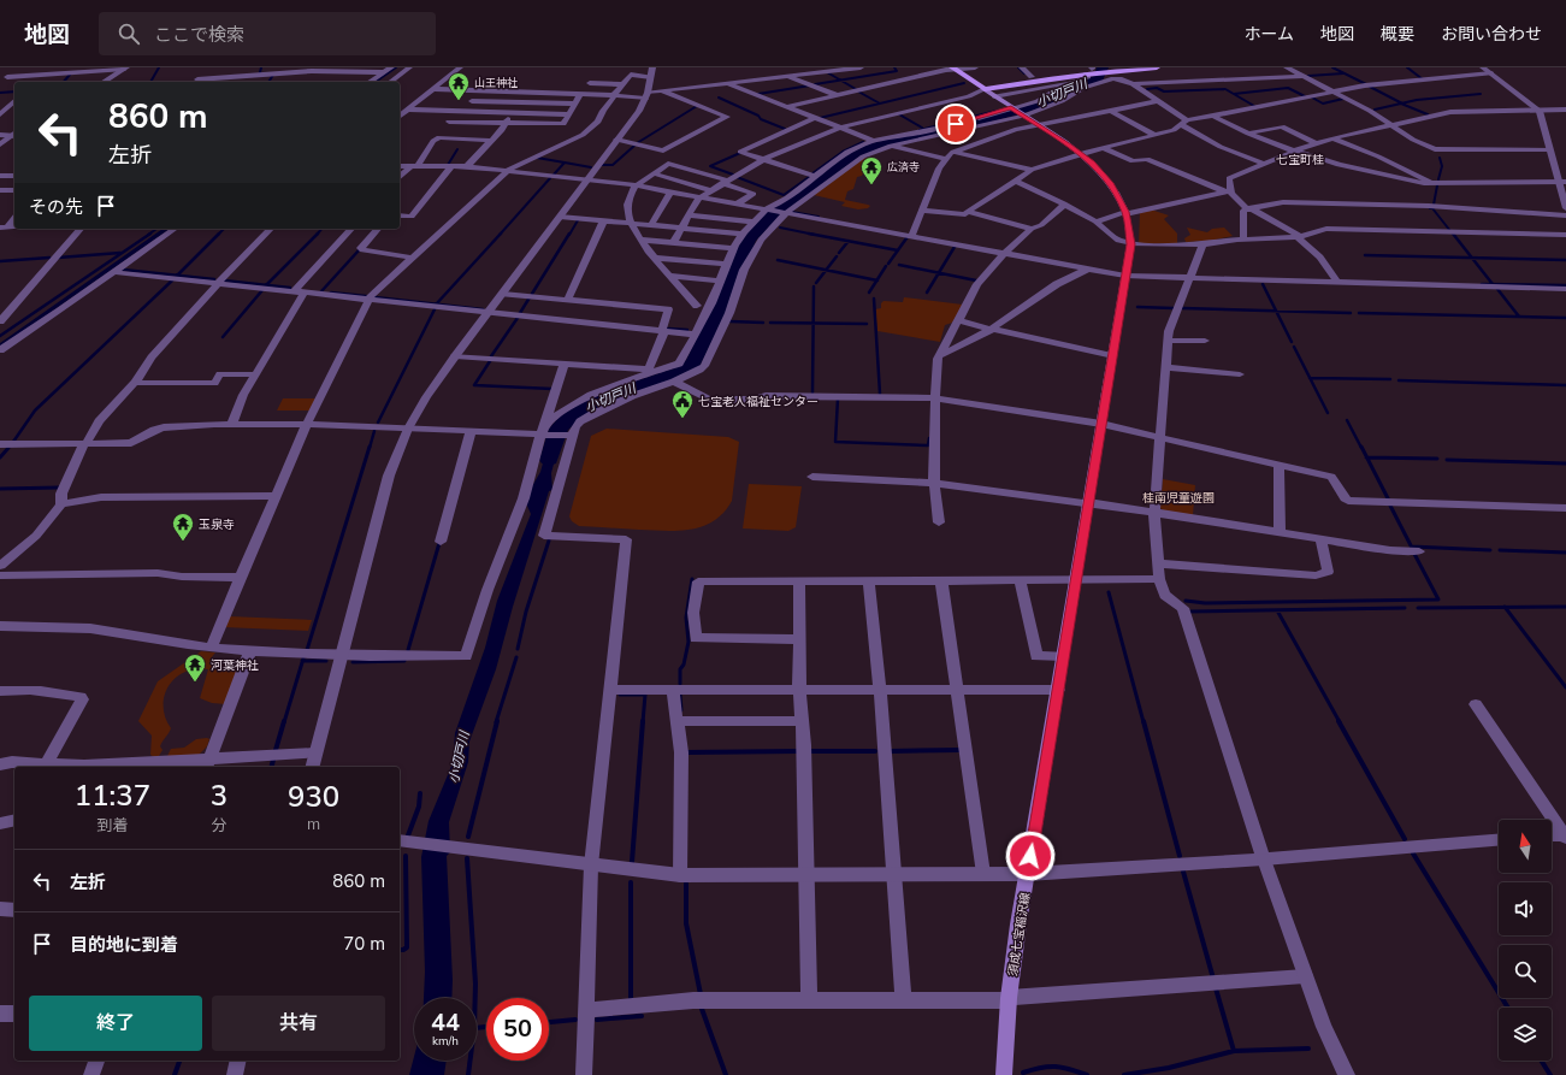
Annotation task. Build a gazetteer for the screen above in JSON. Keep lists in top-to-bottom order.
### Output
{
  "streets": {
    "main road": ["須成七宝稲沢線"]
  },
  "districts": ["七宝町桂"],
  "water": ["小切戸川"],
  "parks": ["桂南児童遊園"],
  "places": {
    "temple": [
      "山王神社",
      "広済寺",
      "玉泉寺",
      "河葉神社"
    ],
    "public building": ["七宝老人福祉センター"]
  },
  "north": "top",
  "page": {
    "header": "地図",
    "search": "ここで検索",
    "nav": [
      "ホーム",
      "地図",
      "概要",
      "お問い合わせ"
    ],
    "turn": ["860 m", "左折"],
    "then": "その先",
    "eta": [
      "11:37",
      "到着",
      "3",
      "分",
      "930",
      "m"
    ],
    "list": [
      {
        "name": "左折",
        "value": "860 m"
      },
      {
        "name": "目的地に到着",
        "value": "70 m"
      }
    ],
    "buttons": ["終了", "共有"],
    "speed": "44 km/h",
    "limit": "50"
  }
}
